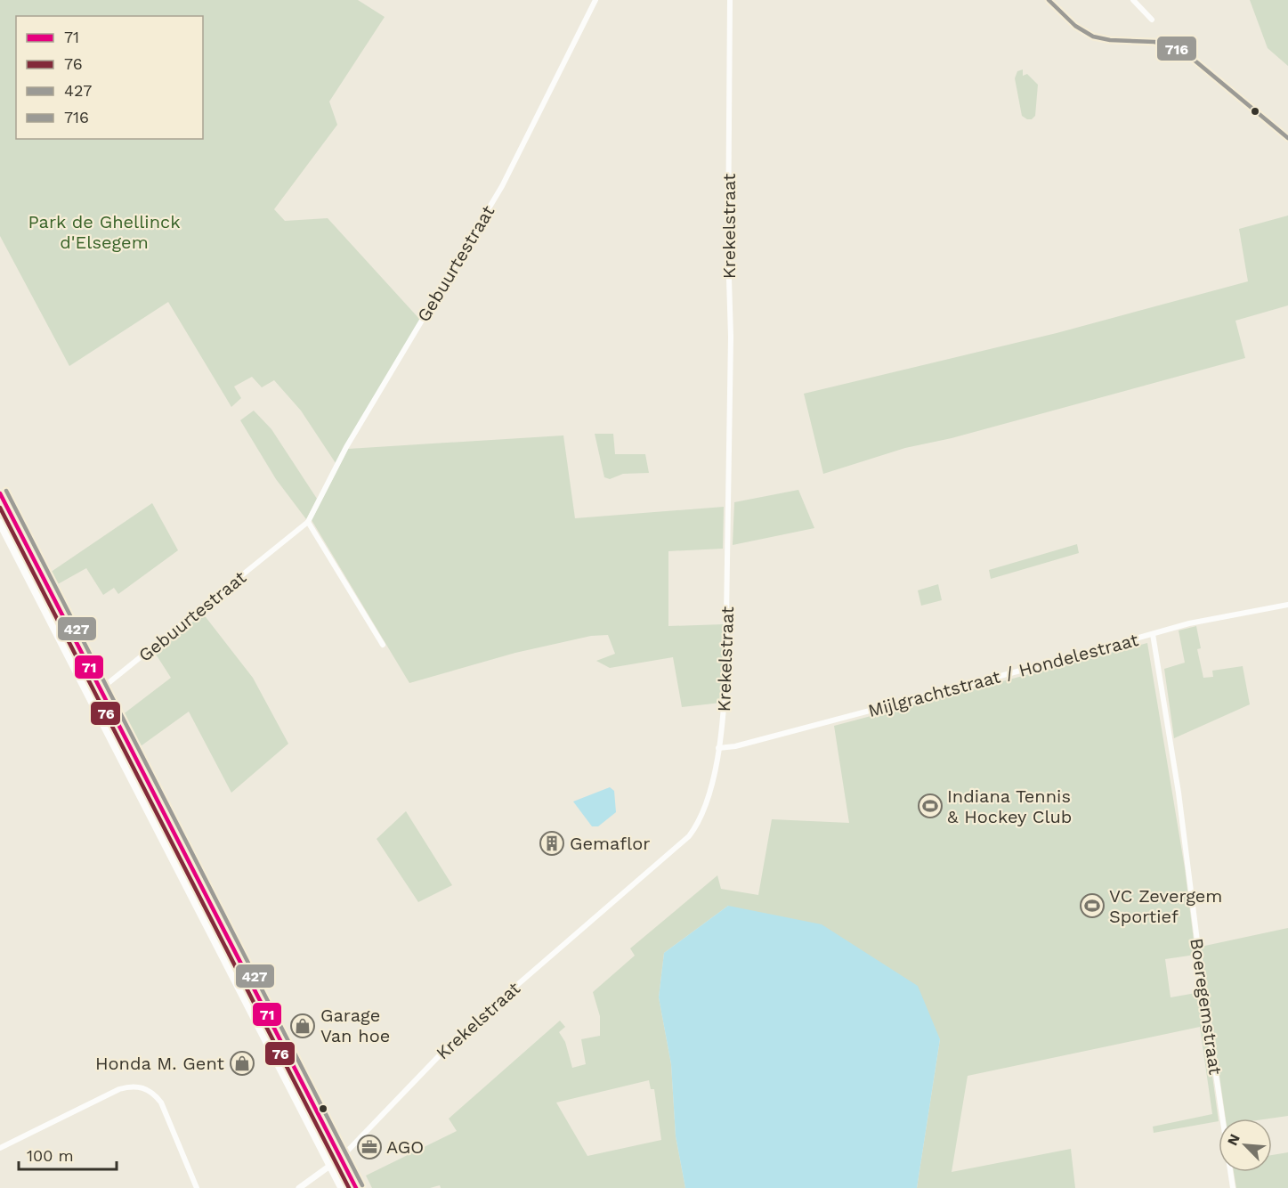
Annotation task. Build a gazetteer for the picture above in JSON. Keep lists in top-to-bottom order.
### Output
{
  "streets": {
    "street": [
      "Krekelstraat",
      "Gebuurtestraat",
      "Mijlgrachtstraat / Hondelestraat",
      "Boeregemstraat"
    ]
  },
  "crossings": [
    ["Krekelstraat", "Mijlgrachtstraat / Hondelestraat"],
    ["Mijlgrachtstraat / Hondelestraat", "Boeregemstraat"]
  ],
  "parks": ["Park de Ghellinck d'Elsegem"],
  "places": {
    "sports": ["Indiana Tennis & Hockey Club", "VC Zevergem Sportief"],
    "building": ["Gemaflor"],
    "shop": ["Garage Van hoe", "Honda M. Gent"],
    "office": ["AGO"]
  },
  "lines": [
    "transit line 716",
    "transit line 427",
    "transit line 71",
    "transit line 76"
  ],
  "legend": [
    "71",
    "76",
    "427",
    "716"
  ],
  "scale_bar": "100 m",
  "north": "top left"
}
